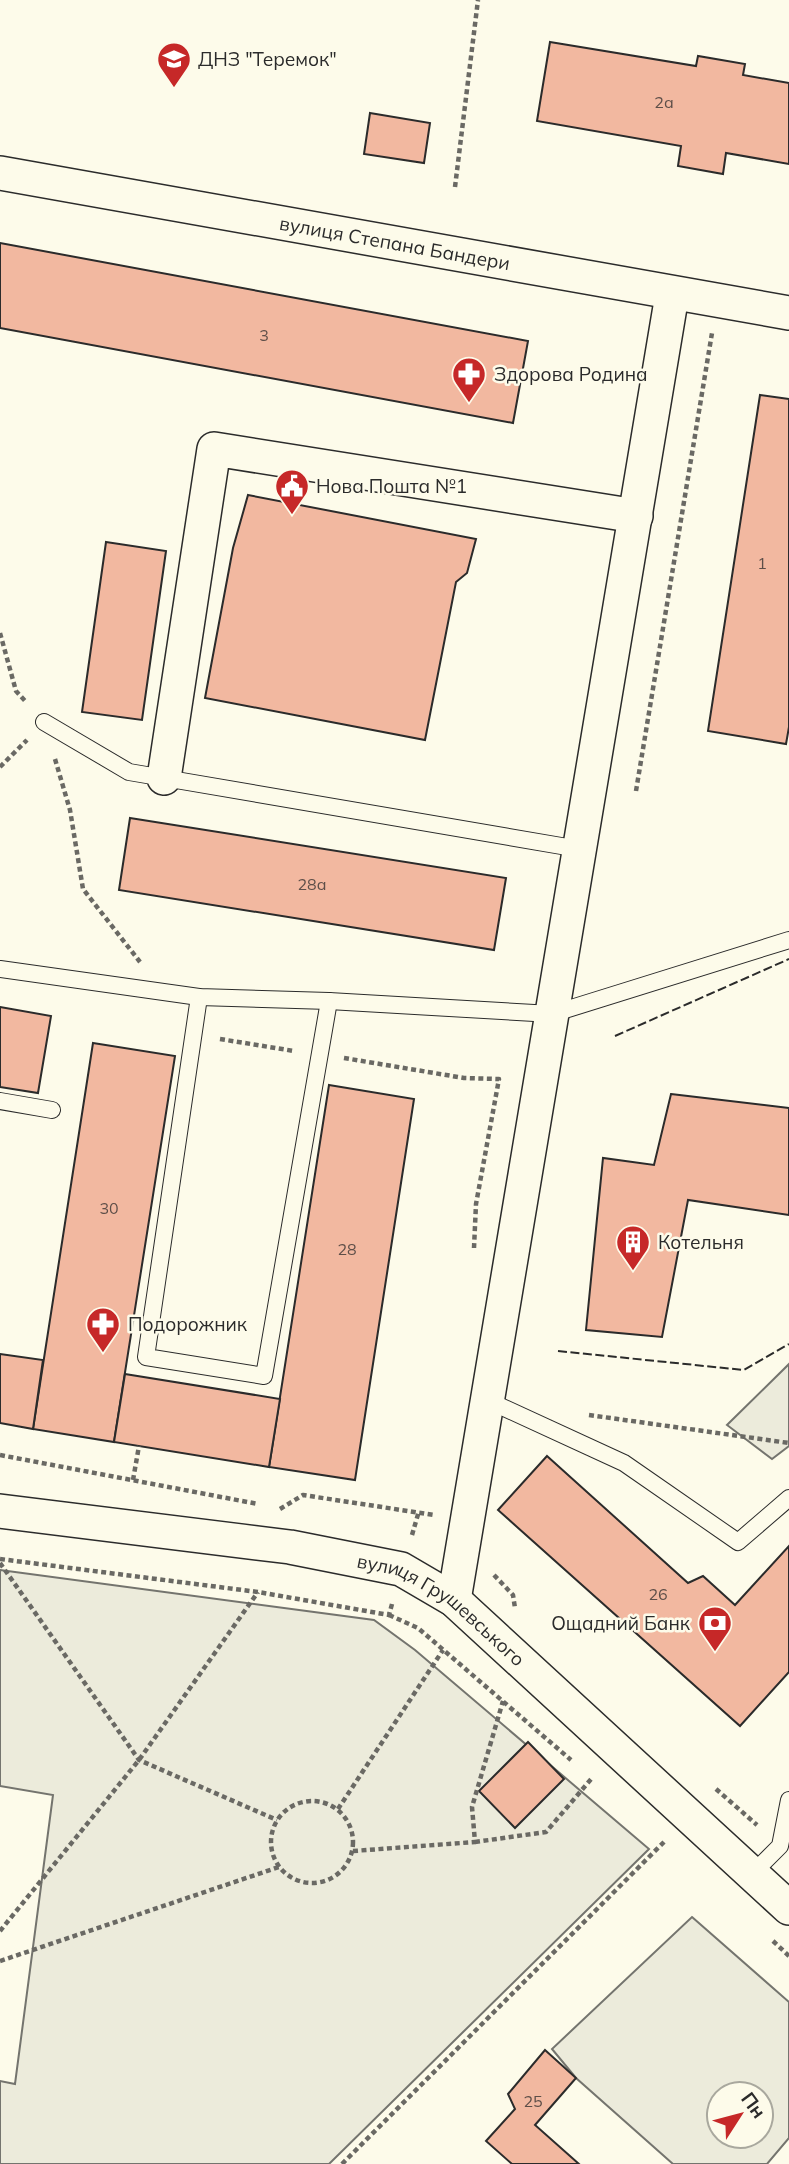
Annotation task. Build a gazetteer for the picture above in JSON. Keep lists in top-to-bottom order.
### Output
{
  "streets": {
    "street": ["вулиця Степана Бандери", "вулиця Грушевського"]
  },
  "places": {
    "school or university": ["ДНЗ \"Теремок\""],
    "pharmacy": ["Здорова Родина", "Подорожник"],
    "public building": ["Нова Пошта №1"],
    "building": ["Котельня"],
    "bank": ["Ощадний Банк"]
  },
  "house_numbers": [
    "2а",
    "3",
    "1",
    "28а",
    "30",
    "28",
    "26",
    "25"
  ],
  "north": "top right"
}
